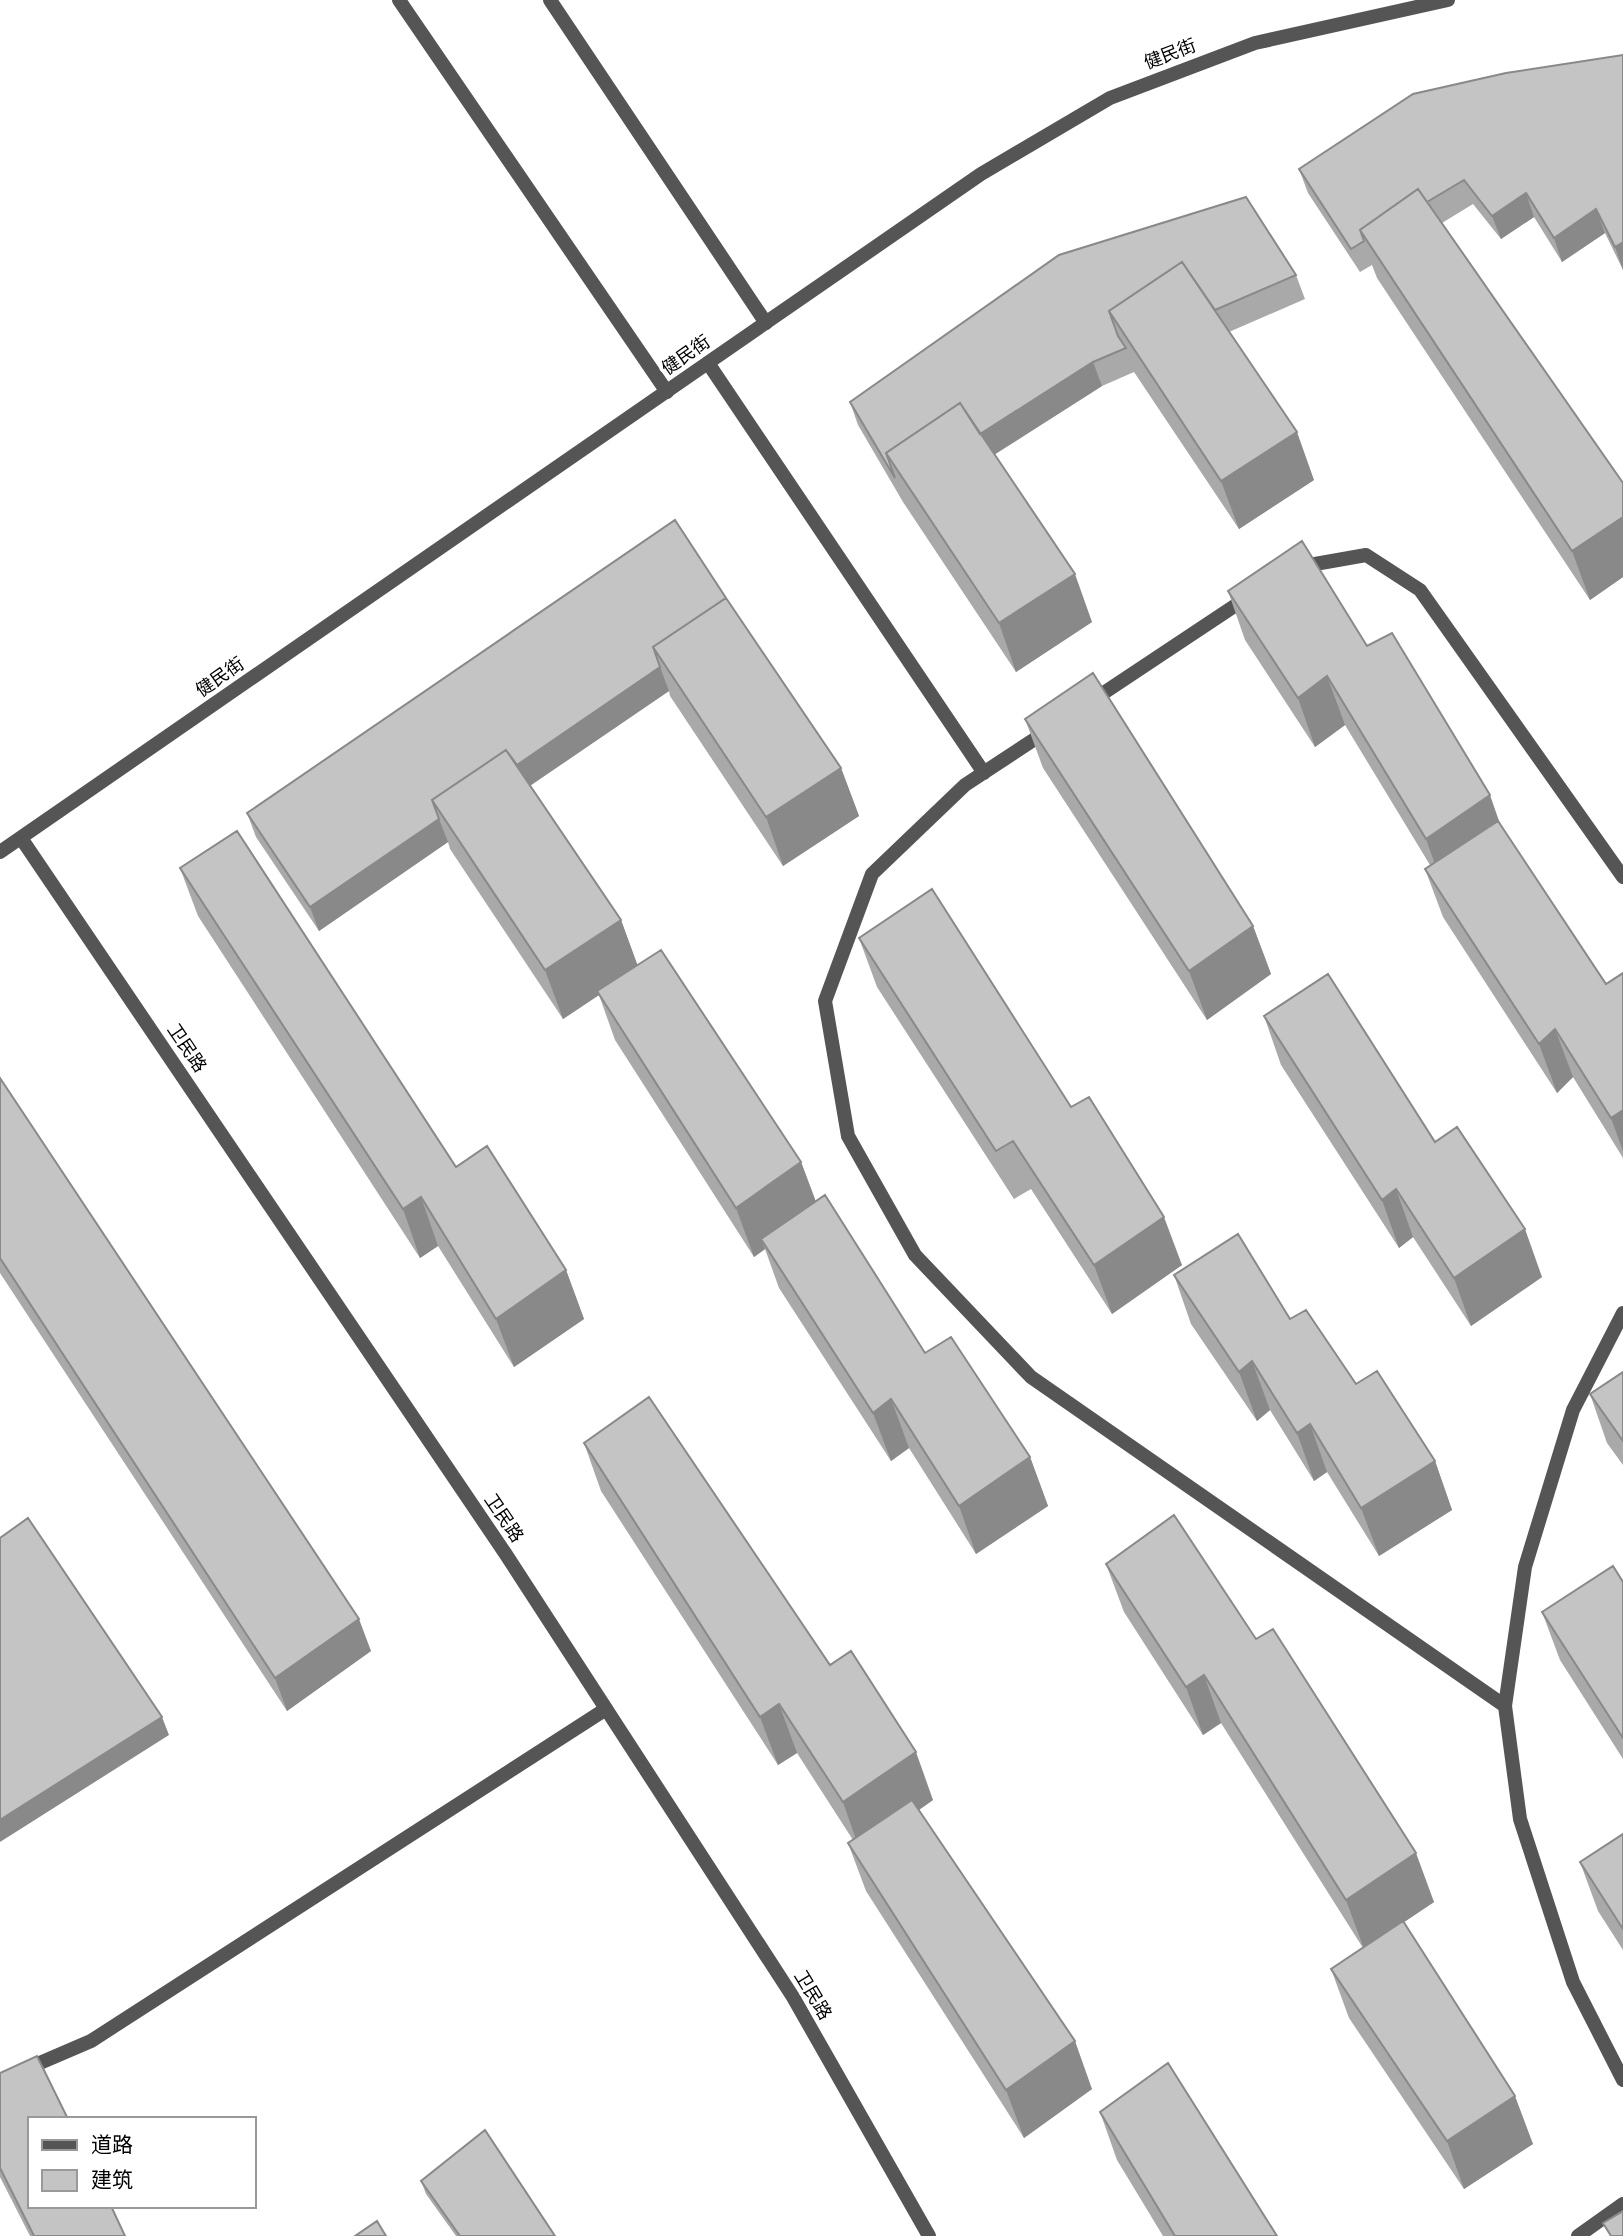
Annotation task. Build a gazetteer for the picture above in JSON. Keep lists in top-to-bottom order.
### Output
{
  "streets": {
    "street": ["健民街", "卫民路"]
  },
  "crossings": [
    ["健民街", "卫民路"]
  ],
  "legend": ["道路", "建筑"]
}
